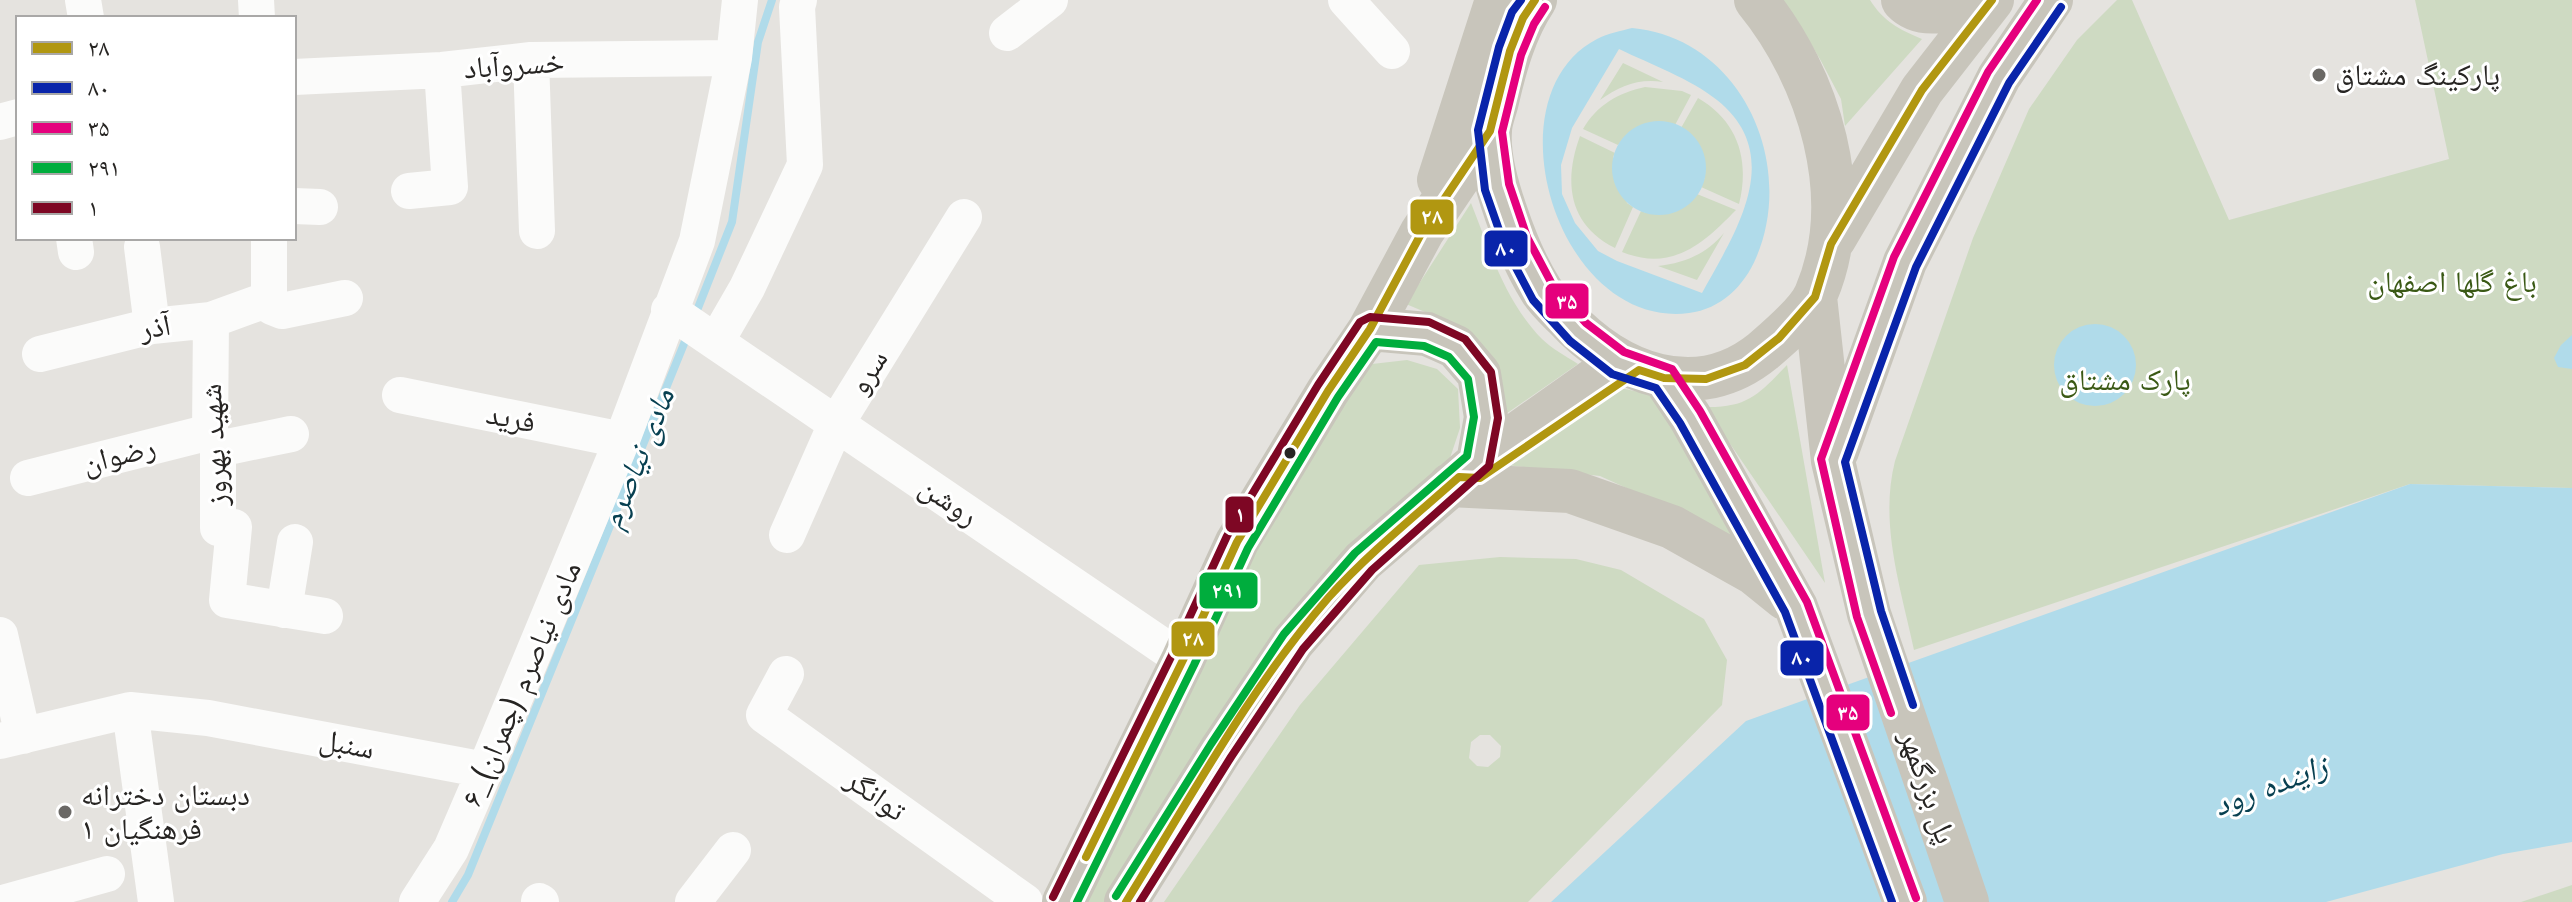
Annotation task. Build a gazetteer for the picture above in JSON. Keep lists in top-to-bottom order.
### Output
{
  "streets": {
    "main road": ["پل بزرگمهر"],
    "street": [
      "خسروآباد",
      "آذر",
      "سرو",
      "فرید",
      "شهید بهروز",
      "رضوان",
      "روشن",
      "۶_مادی نیاصرم (چمران)",
      "سنبل",
      "توانگر"
    ]
  },
  "crossings": [
    ["خسروآباد", "۶_مادی نیاصرم (چمران)"],
    ["آذر", "شهید بهروز"],
    ["سرو", "روشن"],
    ["فرید", "۶_مادی نیاصرم (چمران)"],
    ["شهید بهروز", "رضوان"],
    ["روشن", "۶_مادی نیاصرم (چمران)"],
    ["۶_مادی نیاصرم (چمران)", "سنبل"]
  ],
  "water": ["مادی نیاصرم", "زاینده رود"],
  "parks": ["باغ گلها اصفهان", "پارک مشتاق"],
  "places": ["پارکینگ مشتاق", "دبستان دخترانه فرهنگیان ۱"],
  "lines": [
    "transit line ۲۸",
    "transit line ۸۰",
    "transit line ۳۵",
    "transit line ۱",
    "transit line ۲۹۱"
  ],
  "legend": [
    "۲۸",
    "۸۰",
    "۳۵",
    "۲۹۱",
    "۱"
  ]
}
